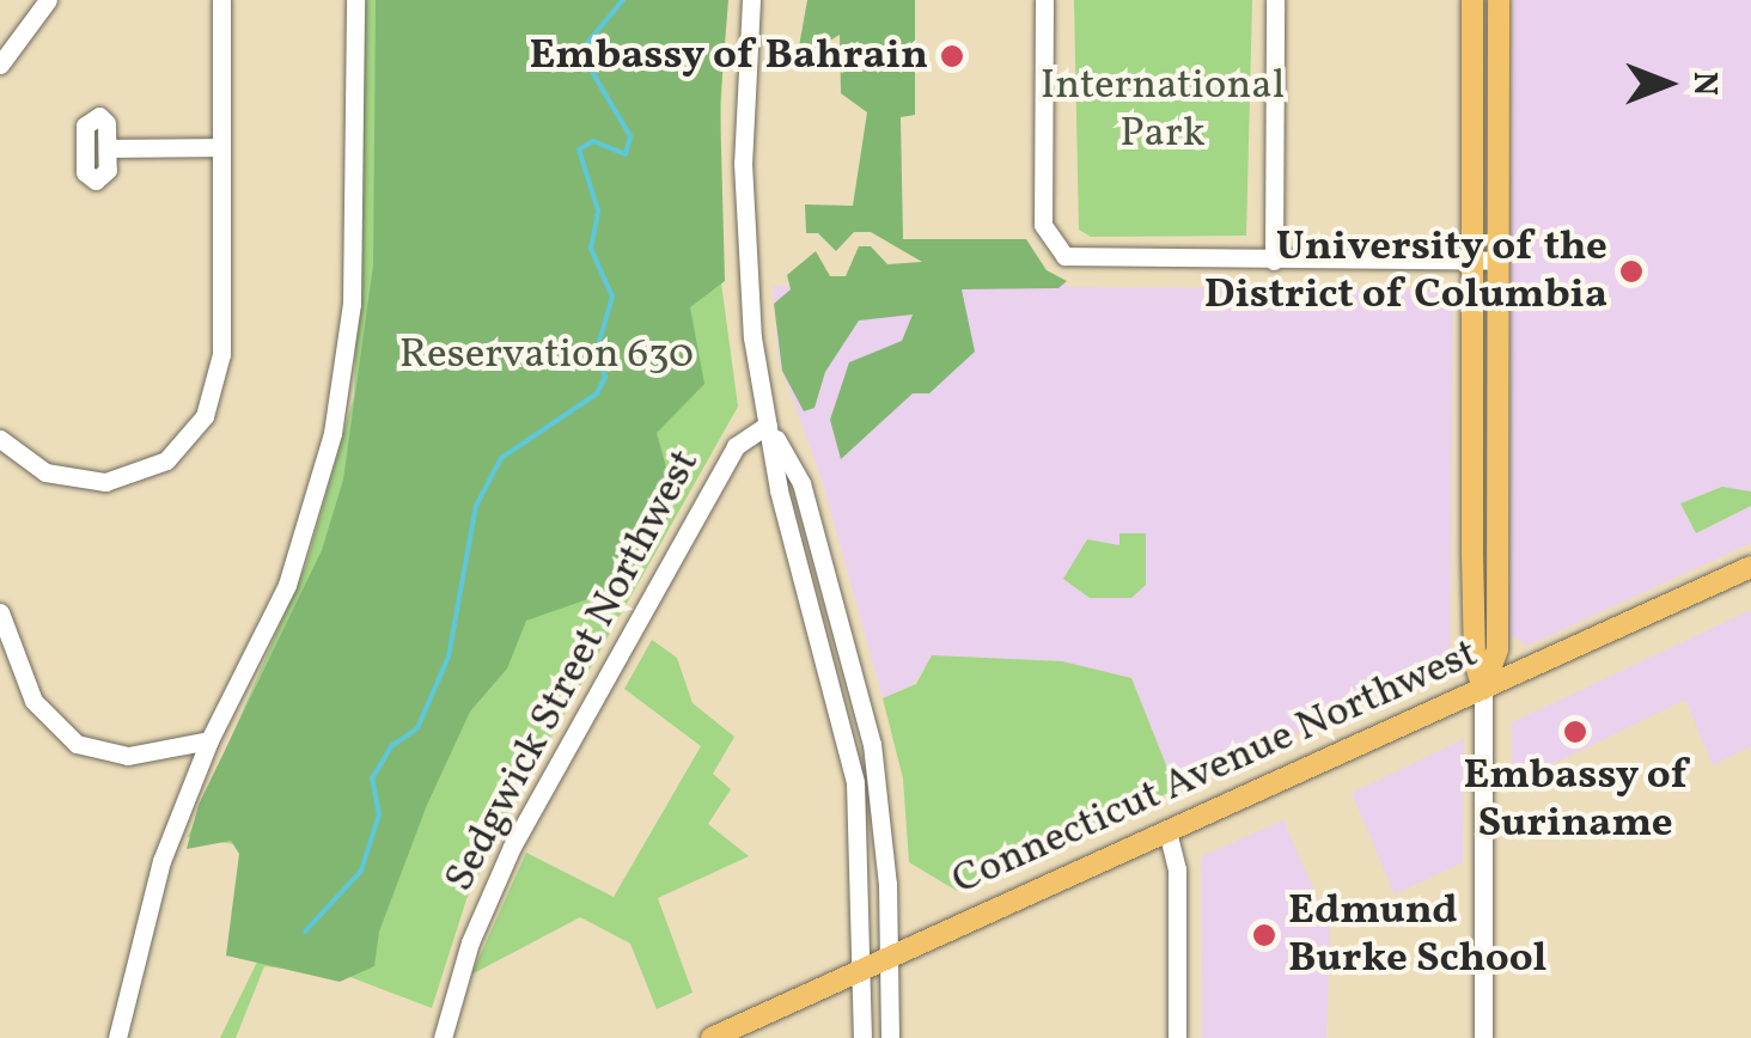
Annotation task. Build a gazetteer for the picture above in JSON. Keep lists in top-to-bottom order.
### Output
{
  "streets": {
    "main road": ["Connecticut Avenue Northwest"],
    "street": ["Sedgwick Street Northwest"]
  },
  "parks": ["International Park", "Reservation 630"],
  "places": [
    "Embassy of Bahrain",
    "University of the District of Columbia",
    "Embassy of Suriname",
    "Edmund Burke School"
  ],
  "north": "right"
}
